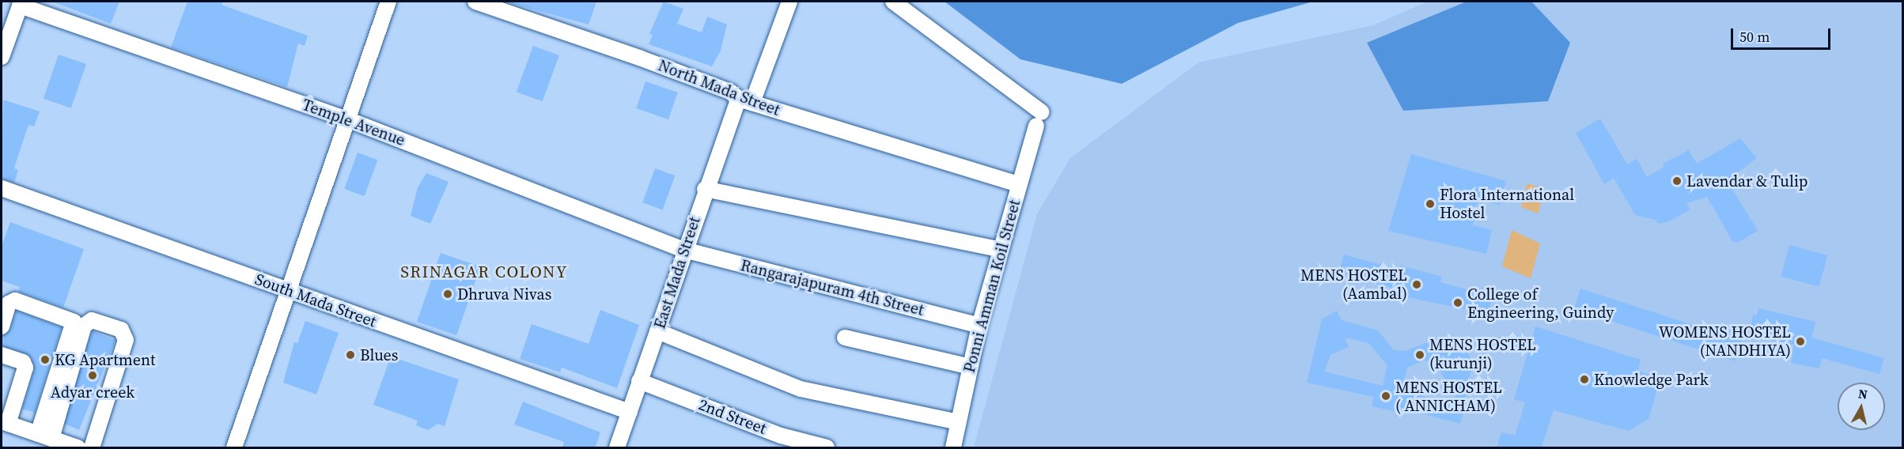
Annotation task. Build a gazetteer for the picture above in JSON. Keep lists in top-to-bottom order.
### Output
{
  "streets": {
    "street": [
      "North Mada Street",
      "Temple Avenue",
      "East Mada Street",
      "Ponni Amman Koil Street",
      "Rangarajapuram 4th Street",
      "South Mada Street",
      "2nd Street"
    ]
  },
  "crossings": [
    ["North Mada Street", "East Mada Street"],
    ["North Mada Street", "Ponni Amman Koil Street"],
    ["Temple Avenue", "East Mada Street"],
    ["Temple Avenue", "Rangarajapuram 4th Street"],
    ["East Mada Street", "Rangarajapuram 4th Street"],
    ["East Mada Street", "South Mada Street"],
    ["East Mada Street", "2nd Street"],
    ["Ponni Amman Koil Street", "Rangarajapuram 4th Street"]
  ],
  "districts": ["SRINAGAR COLONY"],
  "places": [
    "Lavendar & Tulip",
    "Flora International Hostel",
    "MENS HOSTEL (Aambal)",
    "Dhruva Nivas",
    "College of Engineering, Guindy",
    "WOMENS HOSTEL (NANDHIYA)",
    "Blues",
    "MENS HOSTEL (kurunji)",
    "KG Apartment",
    "Adyar creek",
    "Knowledge Park",
    "MENS HOSTEL ( ANNICHAM)"
  ],
  "scale_bar": "50 m",
  "north": "top"
}
